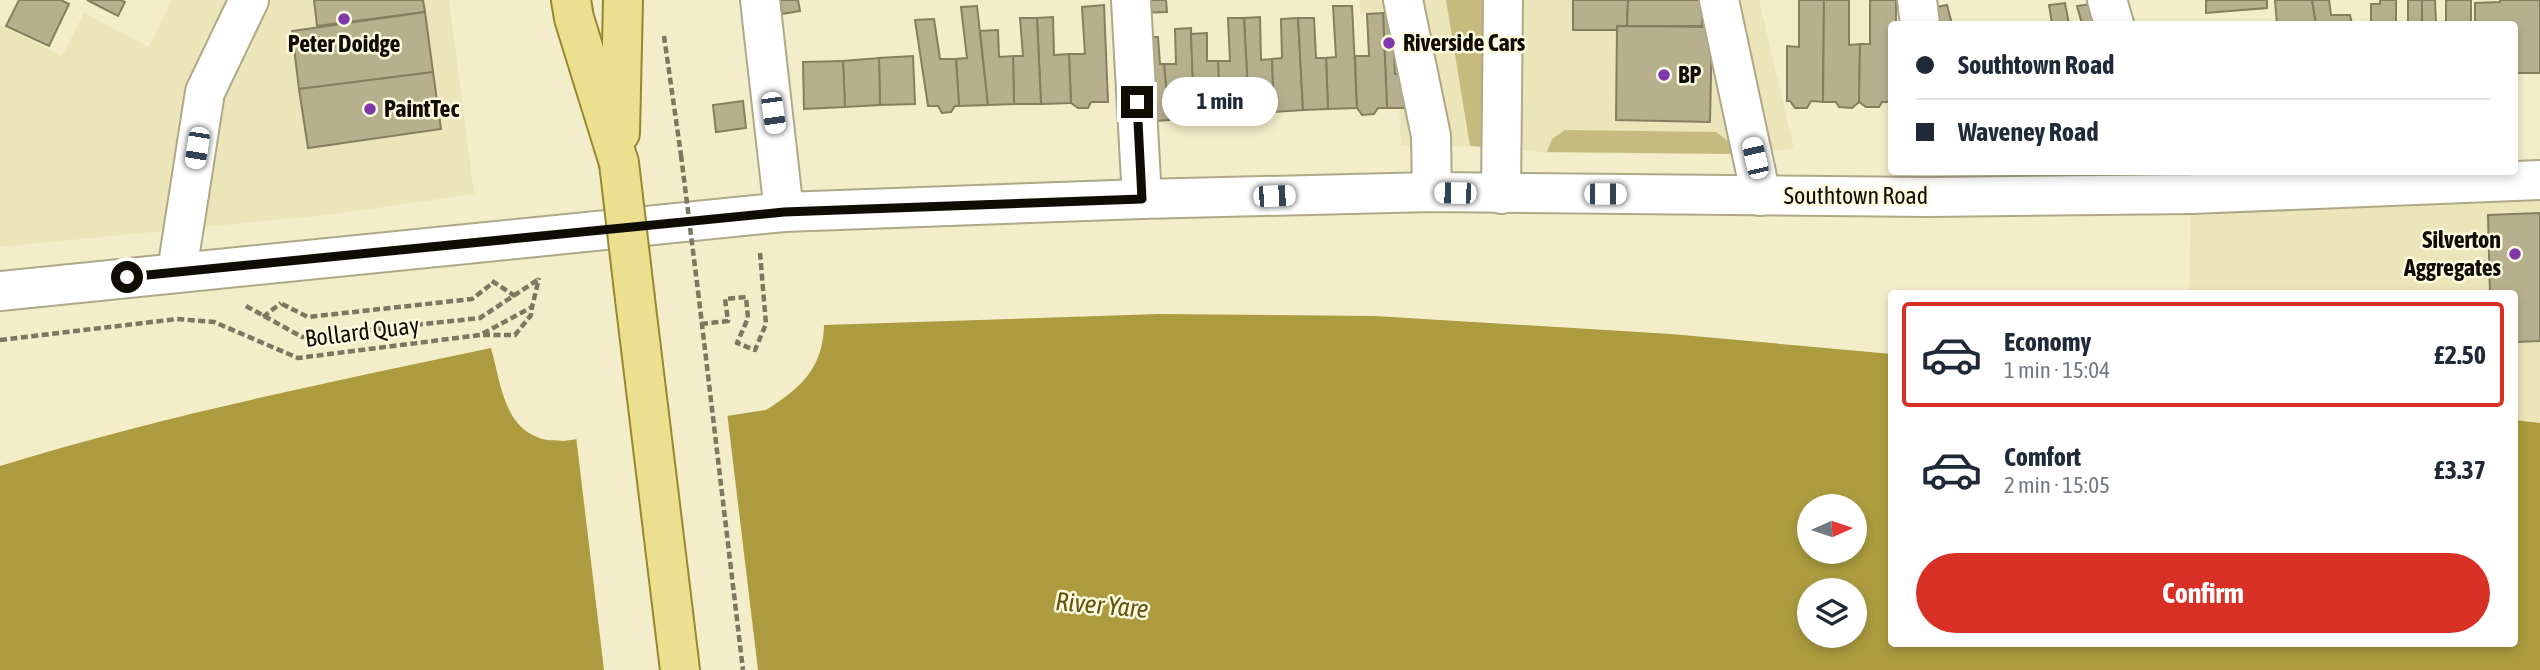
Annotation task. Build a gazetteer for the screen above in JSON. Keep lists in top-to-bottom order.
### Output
{
  "streets": {
    "street": ["Southtown Road"],
    "path": ["Bollard Quay"]
  },
  "water": ["River Yare"],
  "places": [
    "Peter Doidge",
    "Riverside Cars",
    "BP",
    "PaintTec",
    "Silverton Aggregates"
  ],
  "north": "right",
  "page": {
    "banner": ["Southtown Road", "Waveney Road"],
    "bubble": "1 min",
    "list": [
      {
        "name": "Economy",
        "note": "1 min · 15:04",
        "value": "£2.50"
      },
      {
        "name": "Comfort",
        "note": "2 min · 15:05",
        "value": "£3.37"
      }
    ],
    "buttons": "Confirm"
  }
}
